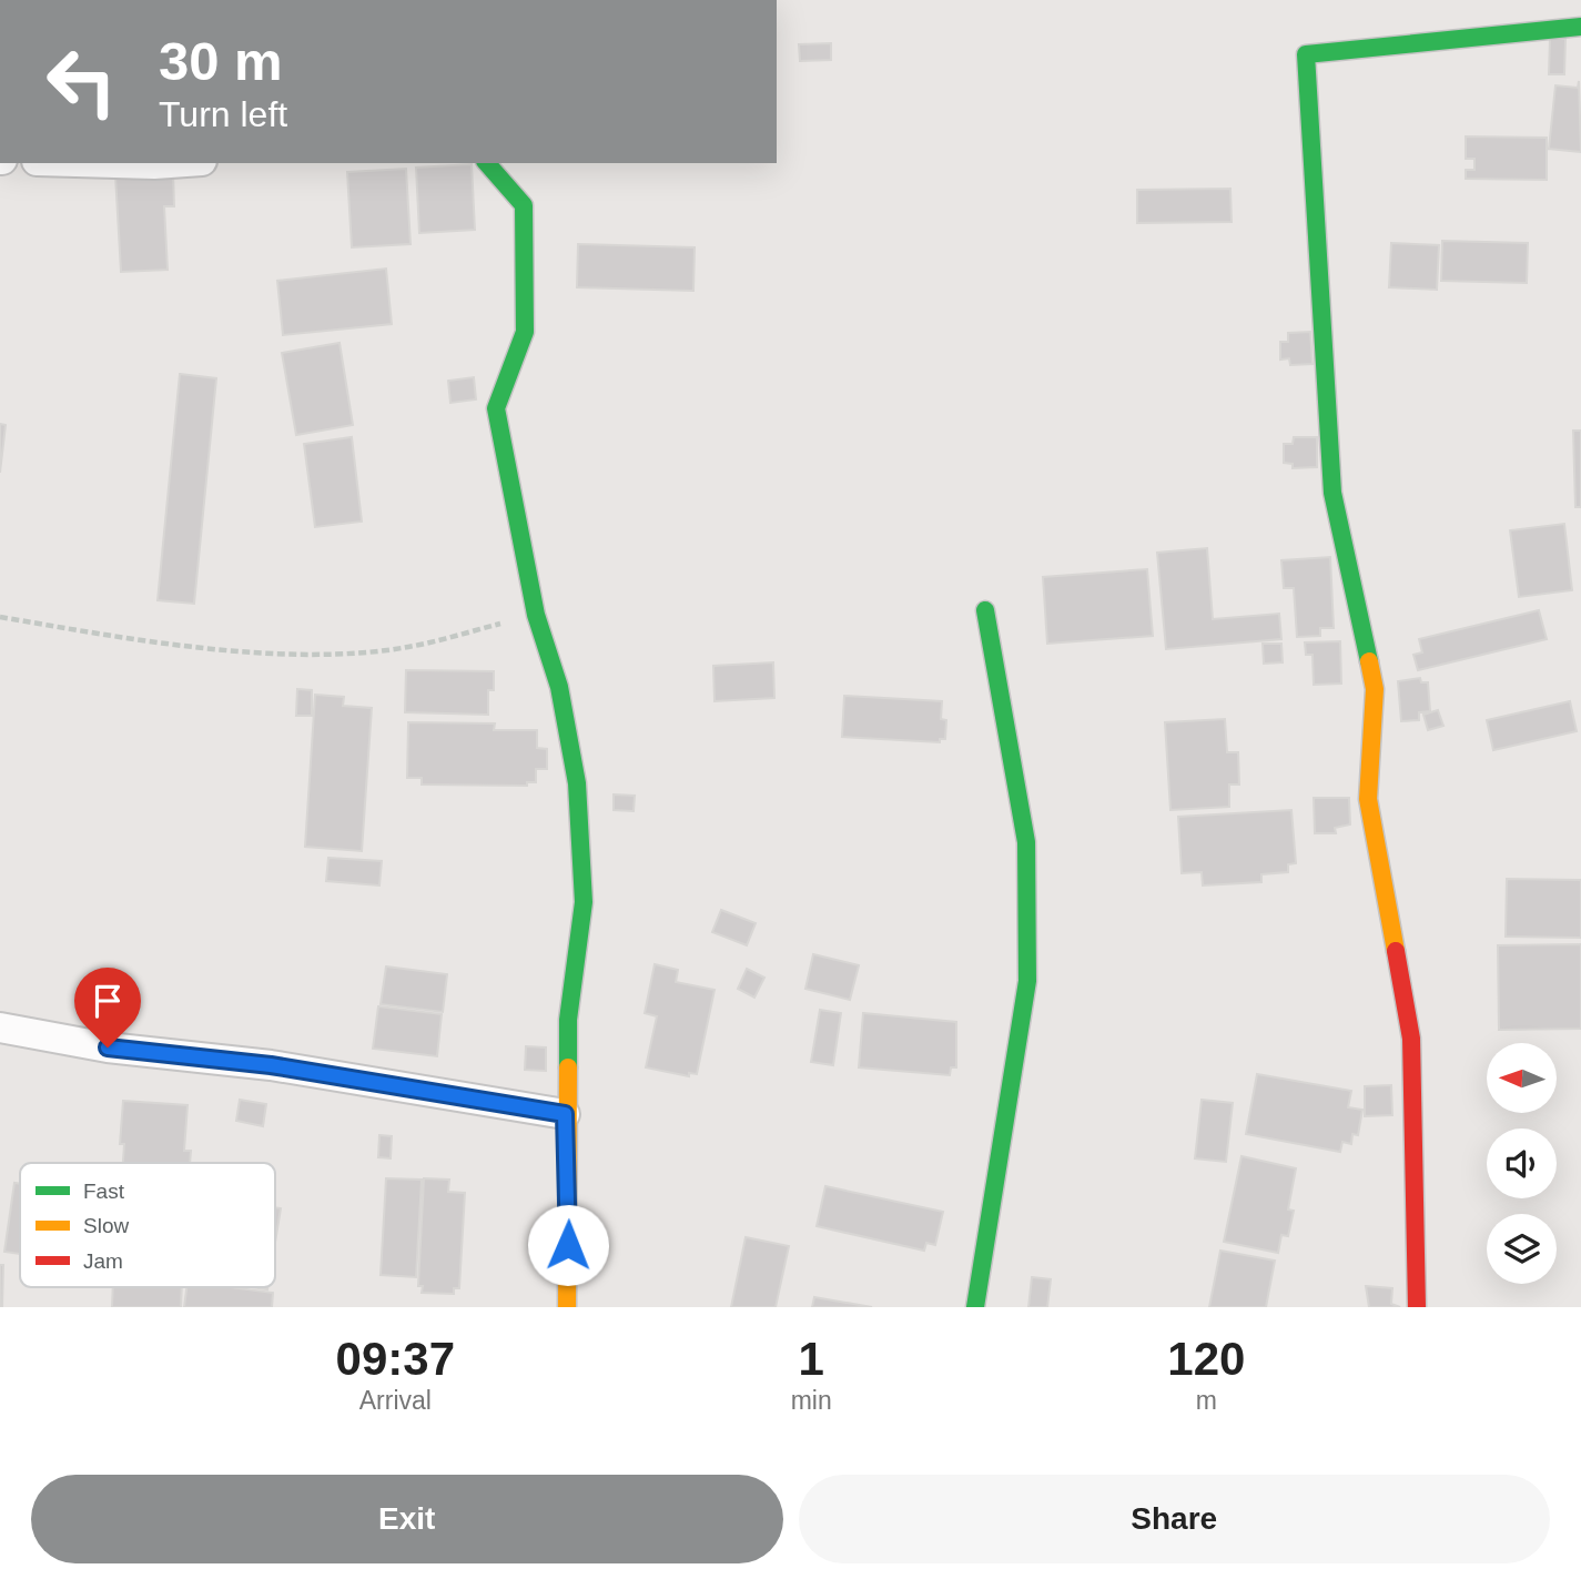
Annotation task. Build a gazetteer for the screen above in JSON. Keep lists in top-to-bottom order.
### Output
{
  "legend": ["Fast", "Slow", "Jam"],
  "north": "left",
  "page": {
    "turn": ["30 m", "Turn left"],
    "eta": [
      "09:37",
      "Arrival",
      "1",
      "min",
      "120",
      "m"
    ],
    "buttons": ["Exit", "Share"]
  }
}
